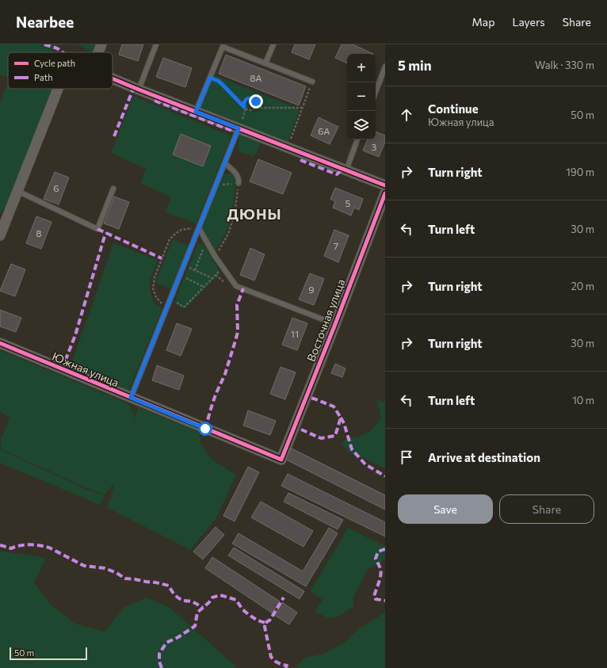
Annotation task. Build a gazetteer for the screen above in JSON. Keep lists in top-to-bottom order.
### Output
{
  "streets": {
    "street": ["Восточная улица", "Южная улица"]
  },
  "crossings": [
    ["Восточная улица", "Южная улица"]
  ],
  "districts": ["ДЮНЫ"],
  "house_numbers": [
    "8А",
    "6А",
    "3",
    "6",
    "5",
    "8",
    "7",
    "9",
    "11"
  ],
  "legend": ["Cycle path", "Path"],
  "scale_bar": "50 m",
  "page": {
    "header": "Nearbee",
    "nav": ["Map", "Layers", "Share"],
    "heading": ["5 min", "Walk · 330 m"],
    "map_buttons": ["+", "−"],
    "list": [
      ["Continue", "Южная улица", "50 m"],
      ["Turn right", "190 m"],
      ["Turn left", "30 m"],
      ["Turn right", "20 m"],
      ["Turn right", "30 m"],
      ["Turn left", "10 m"],
      "Arrive at destination"
    ],
    "buttons": ["Save", "Share"],
    "scale": "50 m"
  }
}
